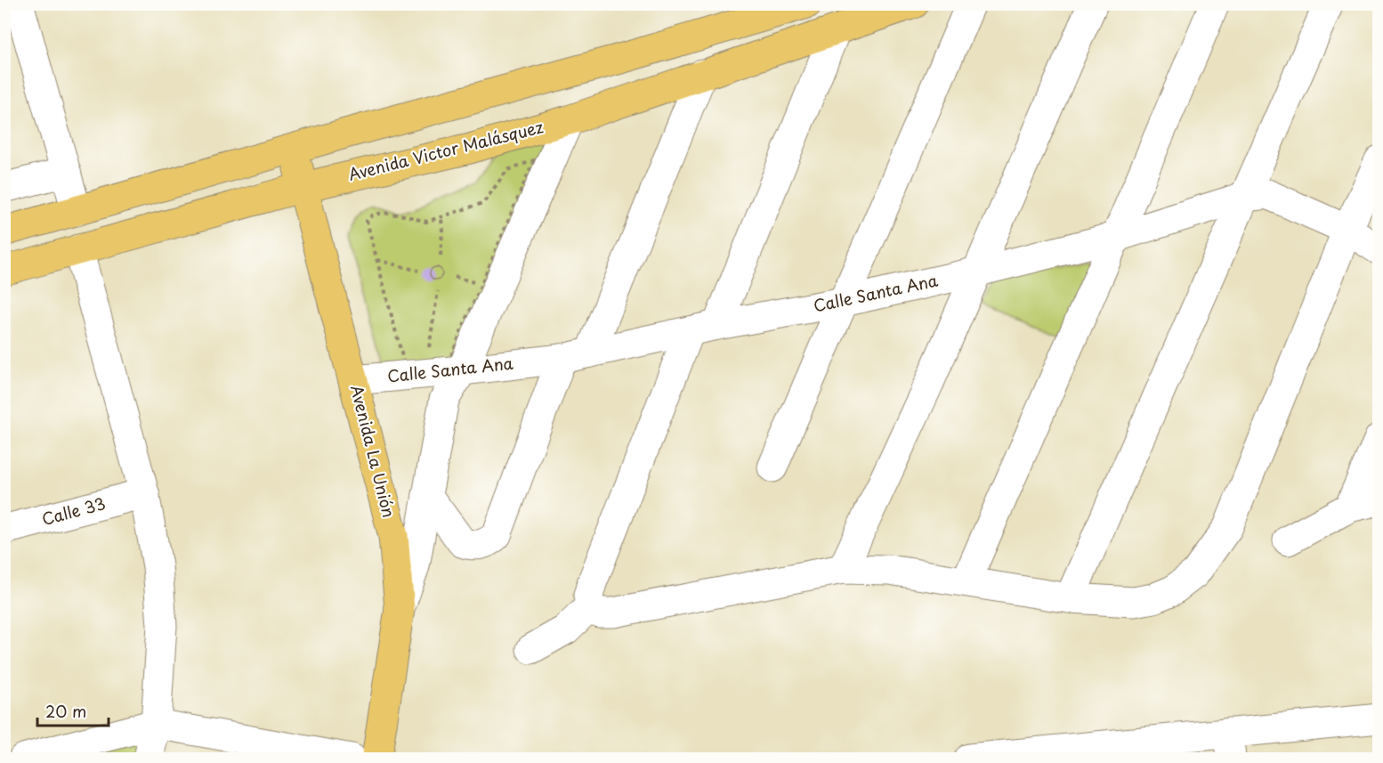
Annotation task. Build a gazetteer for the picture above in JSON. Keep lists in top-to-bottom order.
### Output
{
  "streets": {
    "main road": ["Avenida Victor Malásquez", "Avenida La Unión"],
    "street": ["Calle Santa Ana", "Calle 33"]
  },
  "crossings": [
    ["Avenida Victor Malásquez", "Avenida La Unión"],
    ["Calle Santa Ana", "Avenida La Unión"]
  ],
  "scale_bar": "20 m"
}
